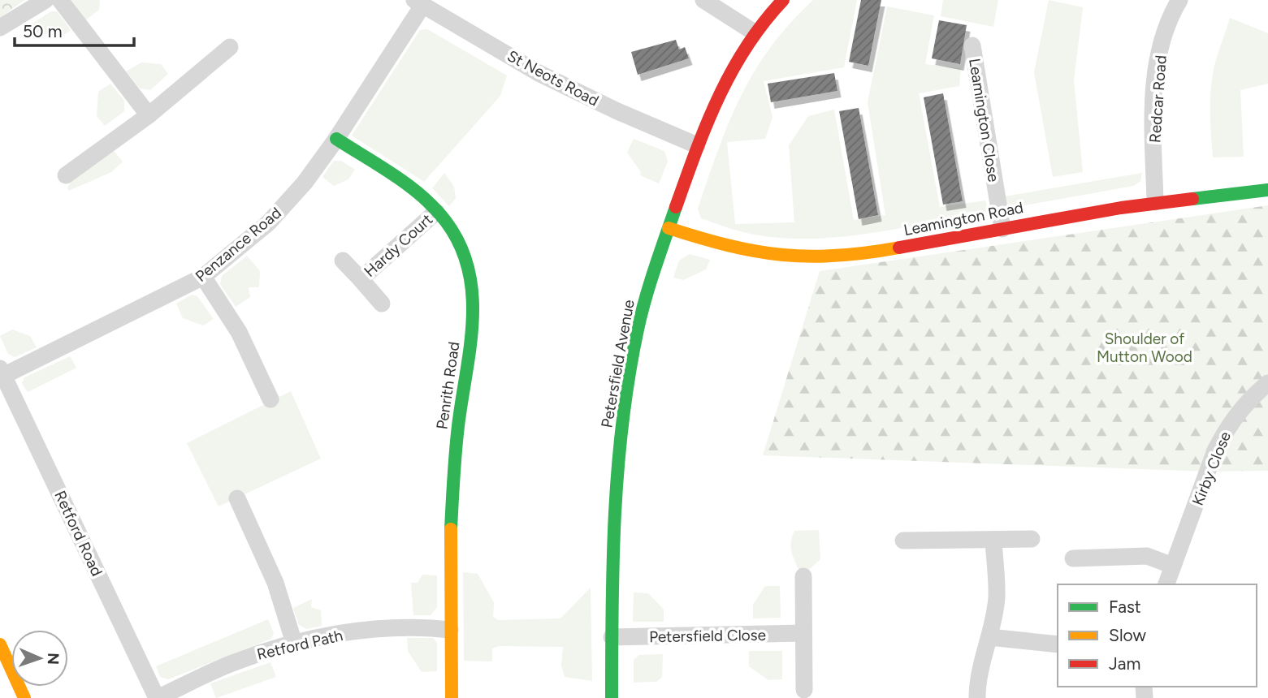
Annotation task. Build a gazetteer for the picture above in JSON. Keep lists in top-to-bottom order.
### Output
{
  "streets": {
    "main road": ["Leamington Road", "Petersfield Avenue", "Penrith Road"],
    "street": [
      "St Neots Road",
      "Redcar Road",
      "Leamington Close",
      "Penzance Road",
      "Hardy Court",
      "Kirby Close",
      "Retford Road",
      "Petersfield Close",
      "Retford Path"
    ]
  },
  "crossings": [
    ["St Neots Road", "Penzance Road"],
    ["St Neots Road", "Petersfield Avenue"],
    ["Redcar Road", "Leamington Road"],
    ["Leamington Close", "Leamington Road"],
    ["Leamington Road", "Petersfield Avenue"],
    ["Penzance Road", "Penrith Road"],
    ["Penzance Road", "Retford Road"],
    ["Hardy Court", "Penrith Road"],
    ["Petersfield Avenue", "Petersfield Close"],
    ["Penrith Road", "Retford Path"],
    ["Retford Road", "Retford Path"]
  ],
  "parks": ["Shoulder of Mutton Wood"],
  "legend": ["Fast", "Slow", "Jam"],
  "scale_bar": "50 m",
  "north": "right"
}
